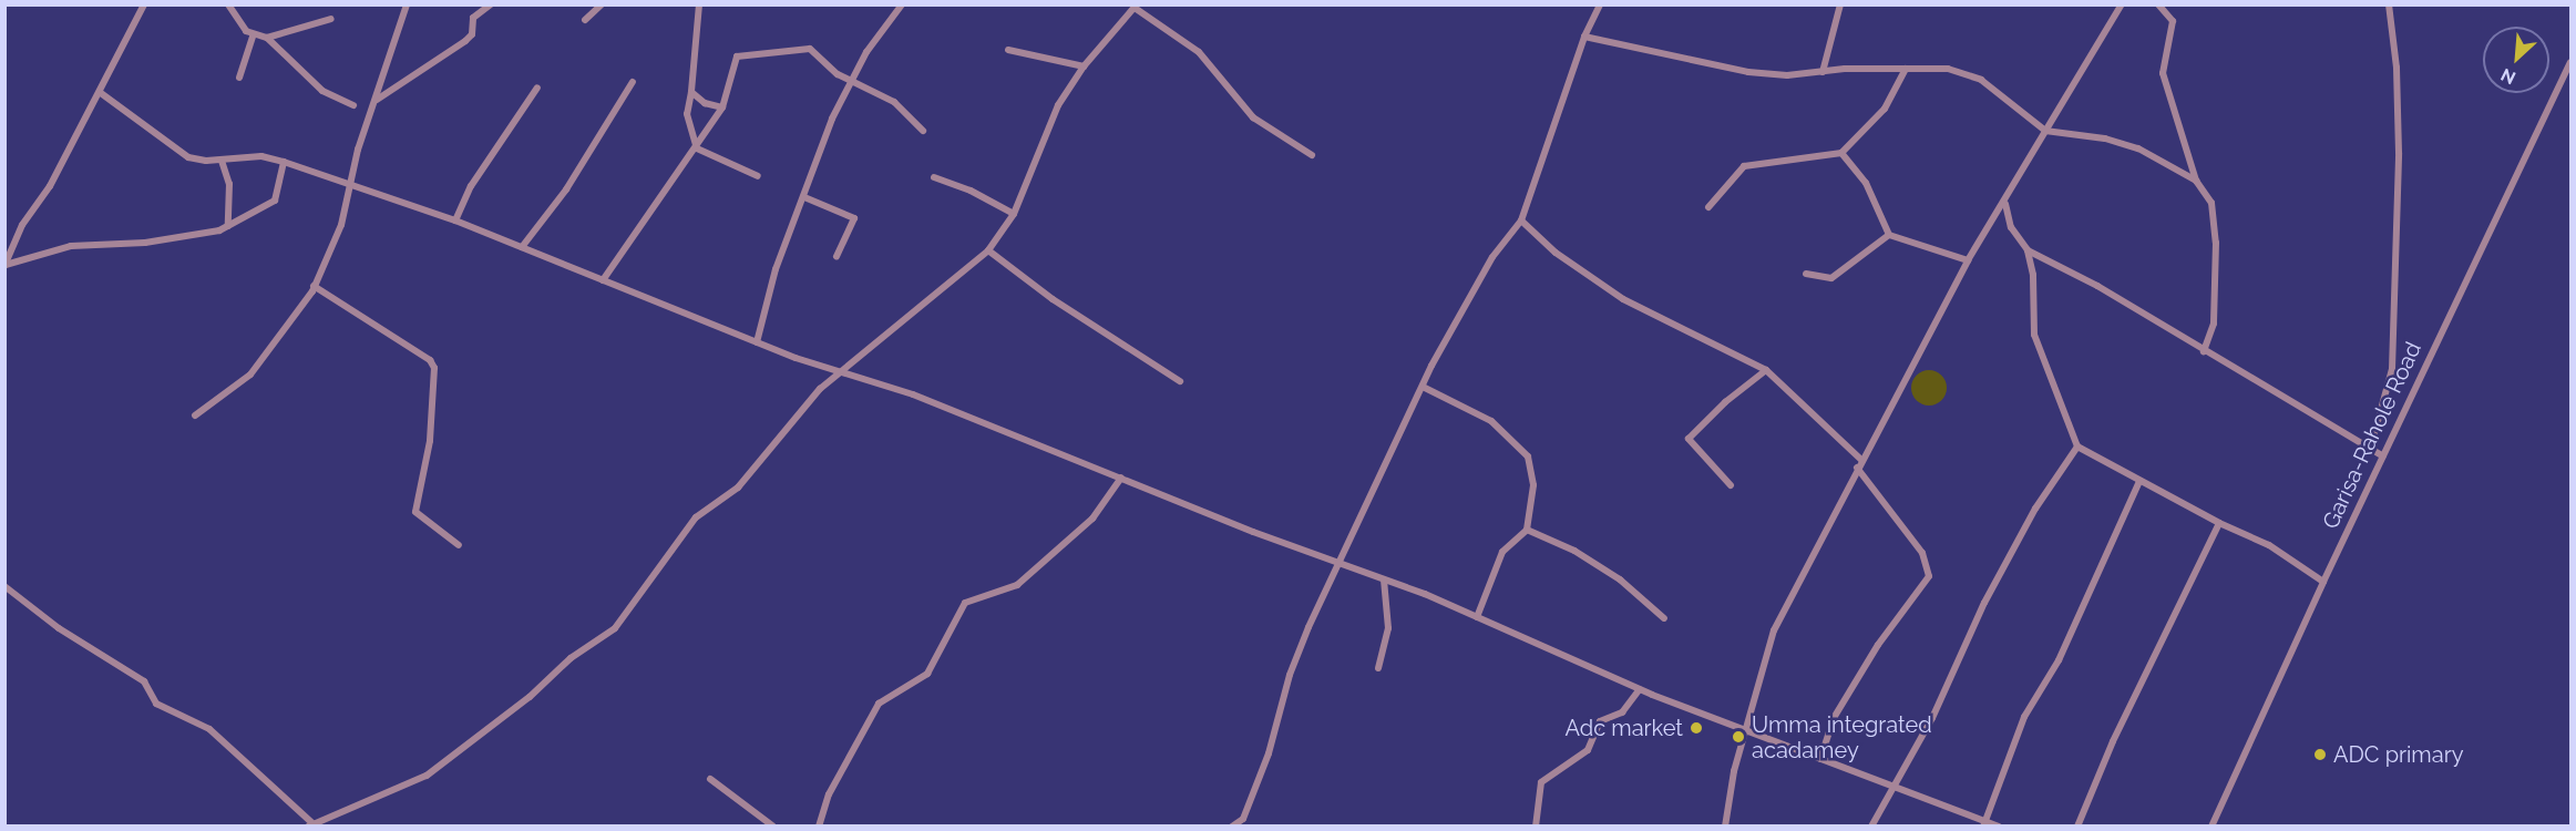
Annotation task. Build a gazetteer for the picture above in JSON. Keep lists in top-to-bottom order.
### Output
{
  "streets": {
    "street": ["Garisa-Rahole Road"]
  },
  "places": ["Adc market", "Umma integrated acadamey", "ADC primary"],
  "north": "bottom left"
}
